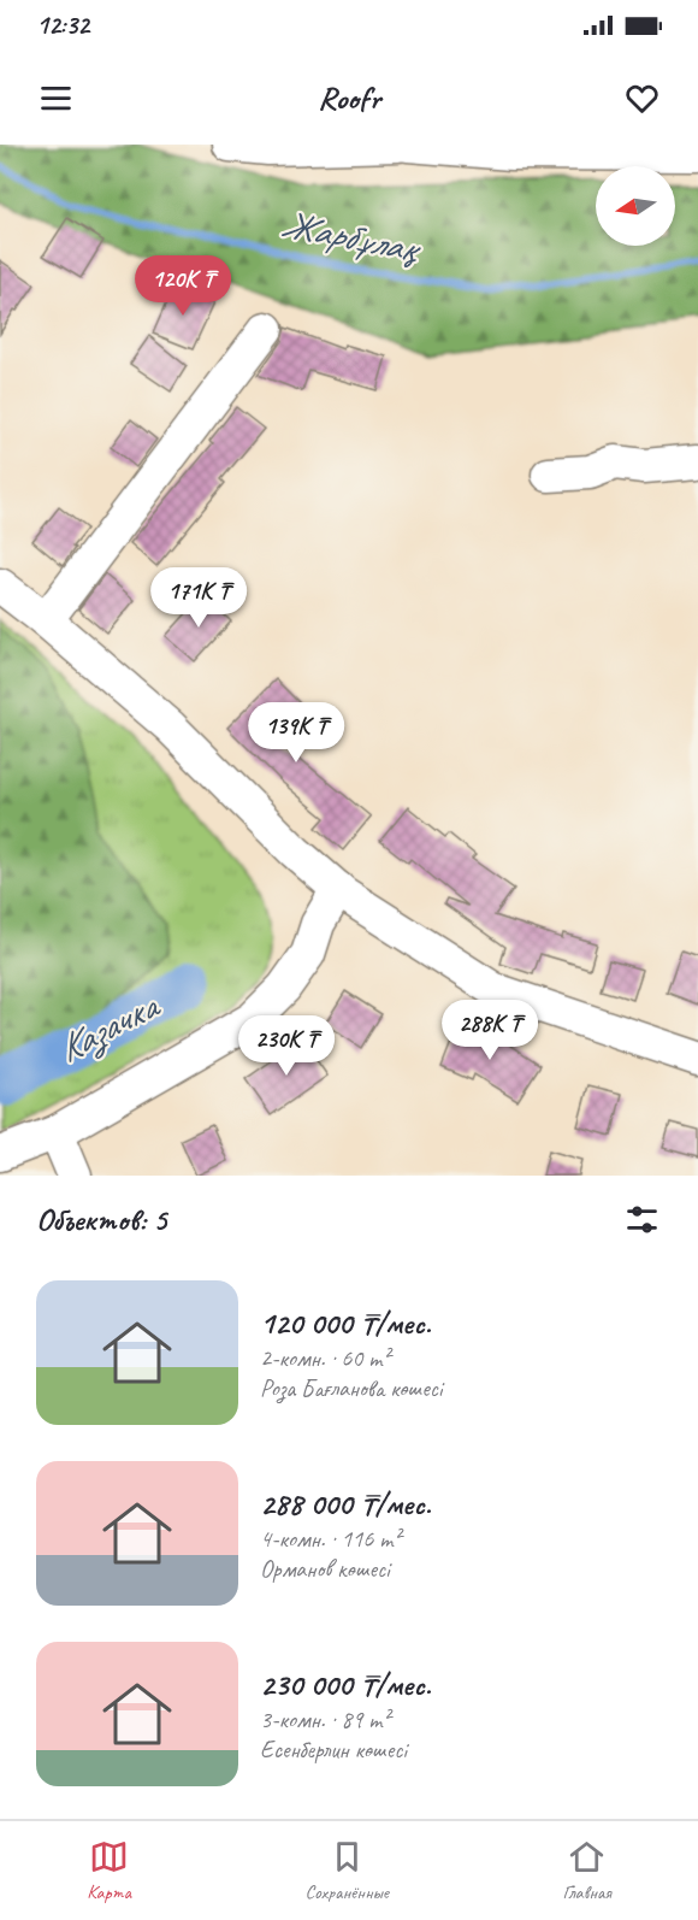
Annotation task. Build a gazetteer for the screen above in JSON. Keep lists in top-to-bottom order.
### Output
{
  "water": ["Жарбұлақ", "Казачка"],
  "north": "left",
  "page": {
    "status": "12:32",
    "header": "Roofr",
    "price": [
      "120K ₸",
      "171K ₸",
      "139K ₸",
      "288K ₸",
      "230K ₸"
    ],
    "heading": "Объектов: 5",
    "list": [
      {
        "name": "120 000 ₸/мес.",
        "note": "2-комн. · 60 m² · Роза Бағланова көшесі"
      },
      {
        "name": "288 000 ₸/мес.",
        "note": "4-комн. · 116 m² · Орманов көшесі"
      },
      {
        "name": "230 000 ₸/мес.",
        "note": "3-комн. · 89 m² · Есенберлин көшесі"
      }
    ],
    "tabs": ["Карта", "Сохранённые", "Главная"]
  }
}
